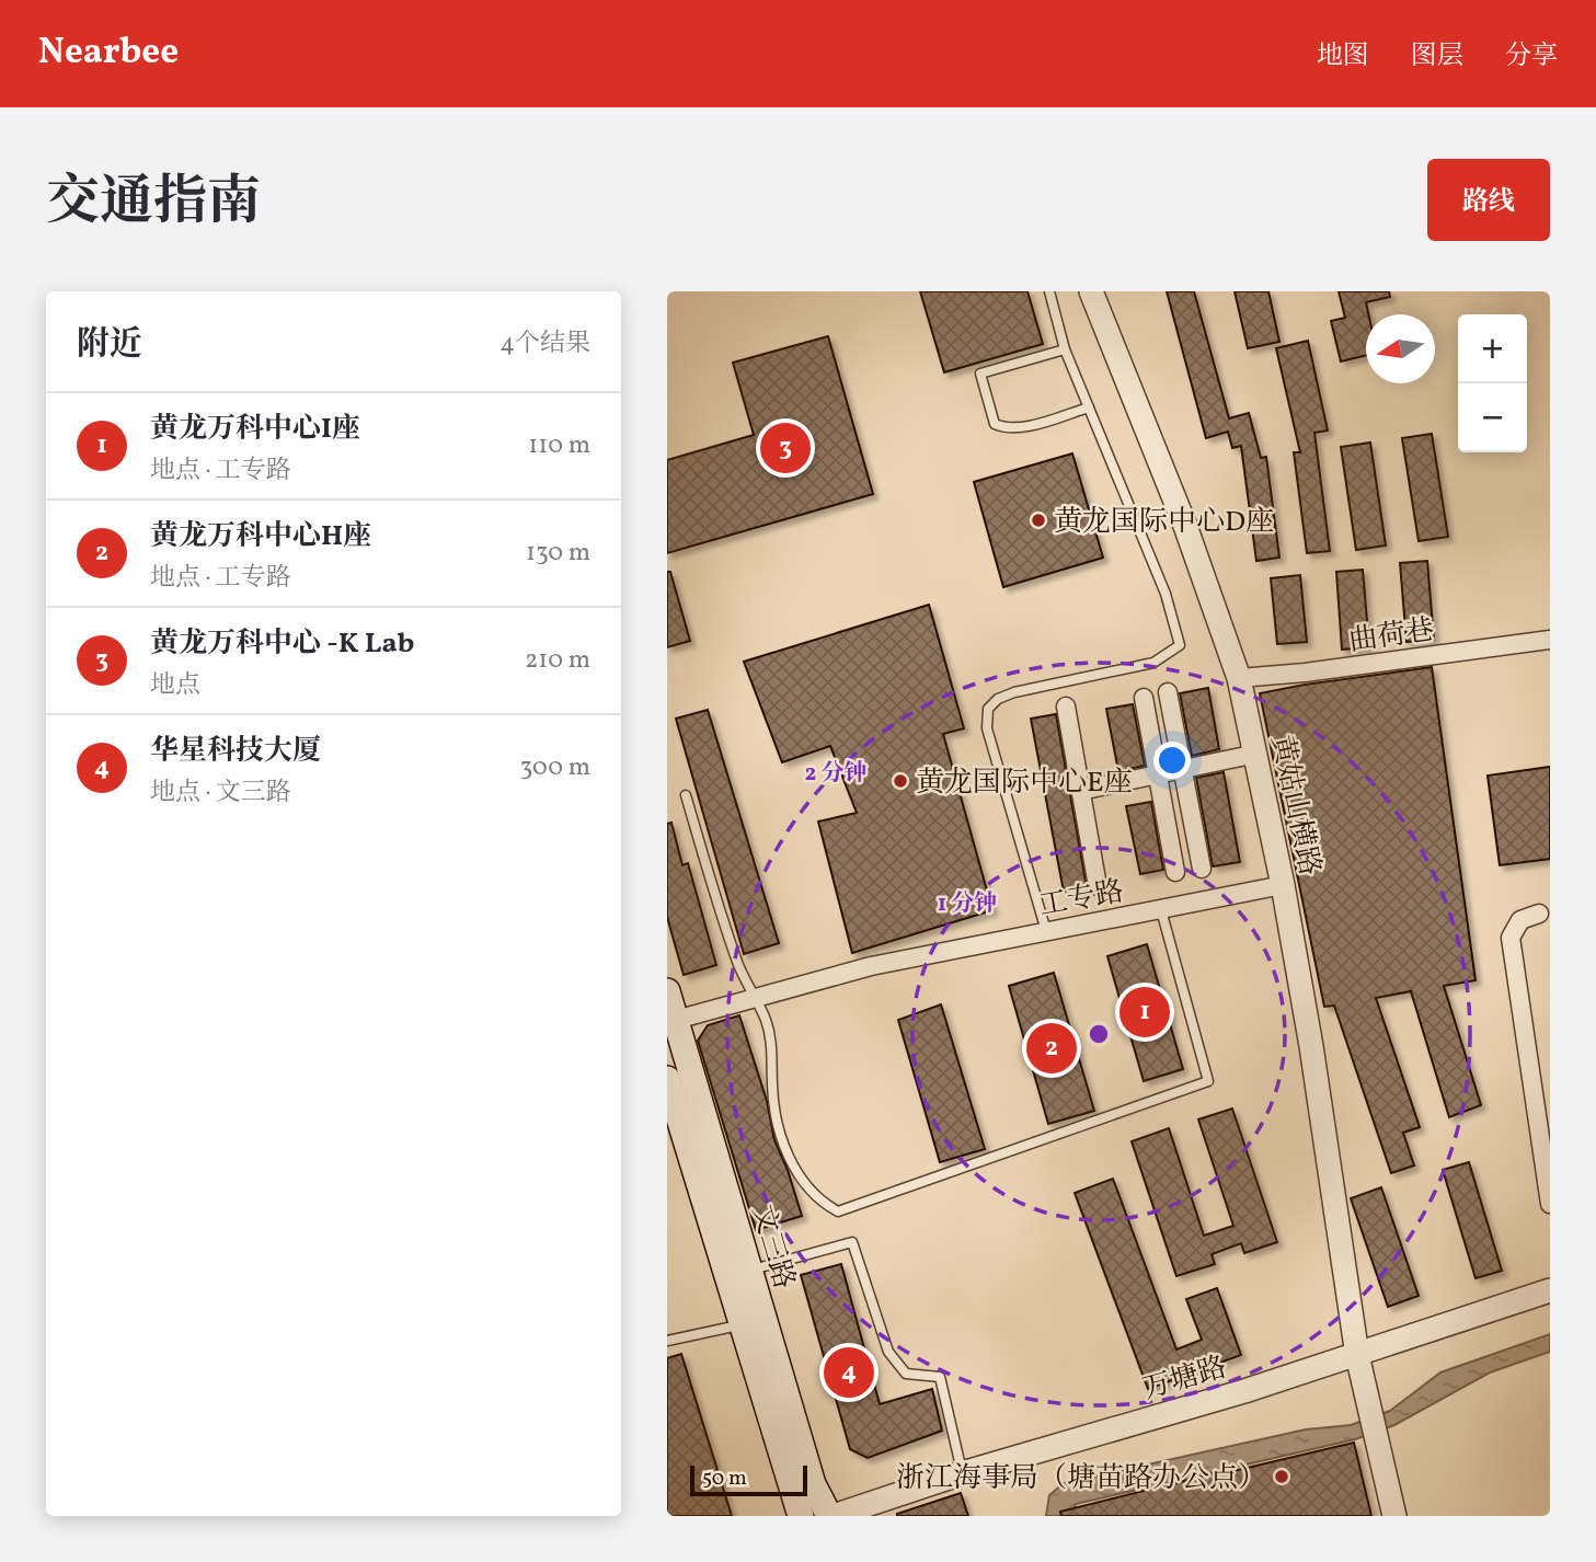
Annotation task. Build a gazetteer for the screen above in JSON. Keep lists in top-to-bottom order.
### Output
{
  "streets": {
    "main road": ["文三路"],
    "street": [
      "曲荷巷",
      "黄姑山横路",
      "工专路",
      "万塘路"
    ]
  },
  "crossings": [
    ["曲荷巷", "黄姑山横路"],
    ["黄姑山横路", "工专路"],
    ["黄姑山横路", "万塘路"],
    ["工专路", "文三路"],
    ["文三路", "万塘路"]
  ],
  "places": ["黄龙国际中心D座", "黄龙国际中心E座", "浙江海事局（塘苗路办公点）"],
  "scale_bar": "50 m",
  "north": "left",
  "page": {
    "header": "Nearbee",
    "nav": ["地图", "图层", "分享"],
    "title": "交通指南",
    "buttons": "路线",
    "heading": ["附近", "4个结果"],
    "map_buttons": ["+", "−"],
    "list": [
      {
        "mark": "1",
        "name": "黄龙万科中心I座",
        "note": "地点 · 工专路",
        "value": "110 m"
      },
      {
        "mark": "2",
        "name": "黄龙万科中心H座",
        "note": "地点 · 工专路",
        "value": "130 m"
      },
      {
        "mark": "3",
        "name": "黄龙万科中心 -K Lab",
        "note": "地点",
        "value": "210 m"
      },
      {
        "mark": "4",
        "name": "华星科技大厦",
        "note": "地点 · 文三路",
        "value": "300 m"
      }
    ],
    "pins": [
      "3",
      "1",
      "2",
      "4"
    ],
    "scale": "50 m"
  },
  "rings": ["2 分钟", "1 分钟"]
}
